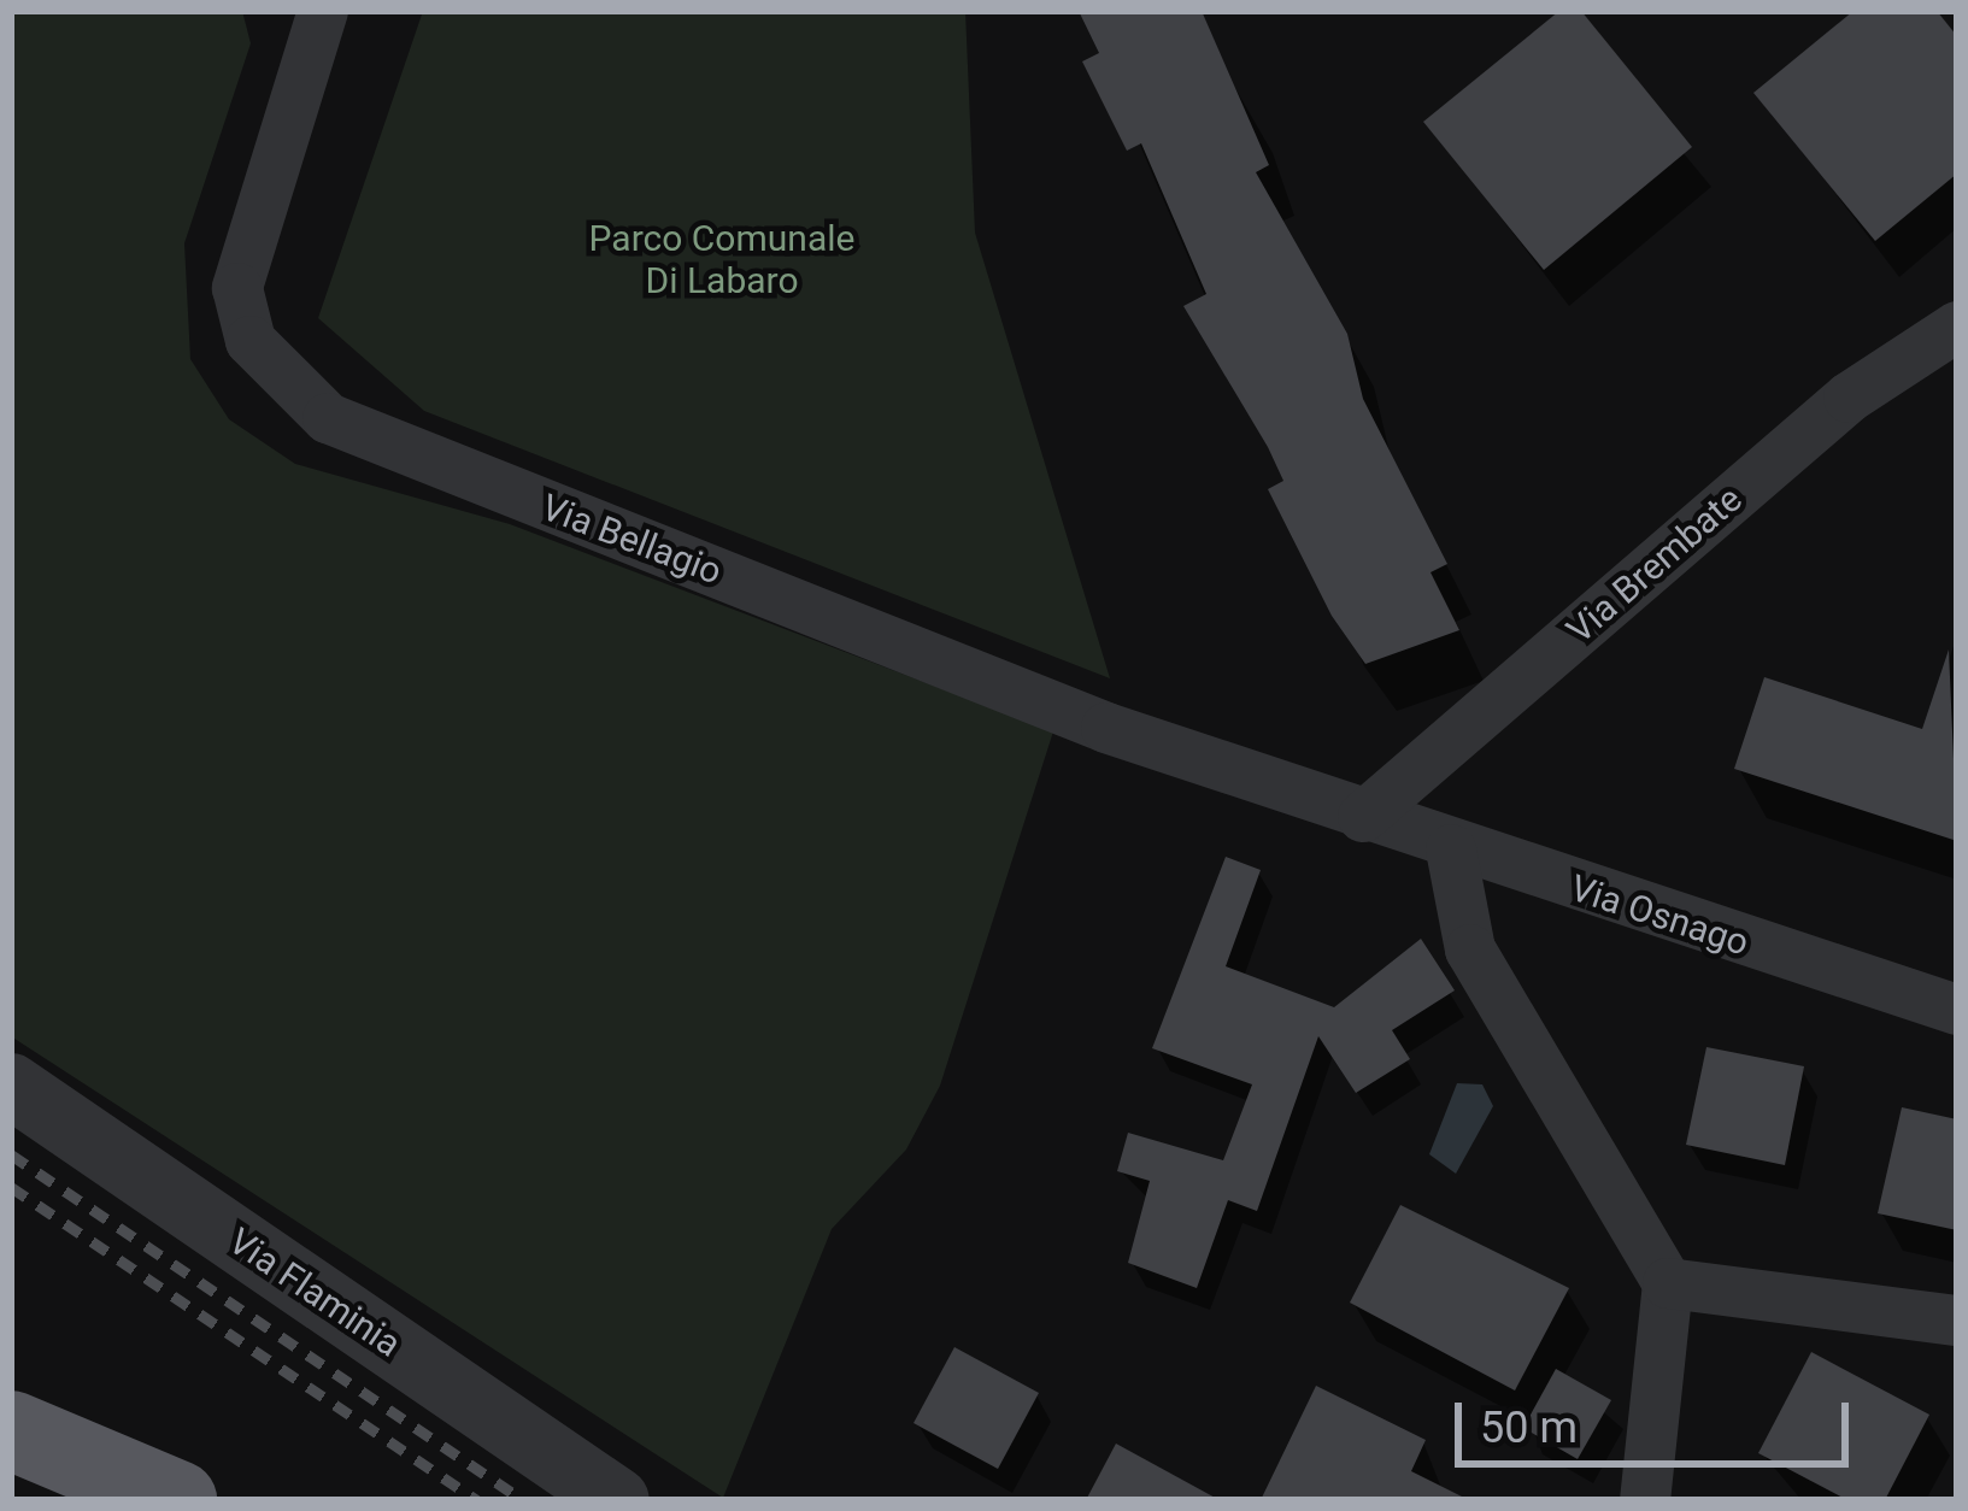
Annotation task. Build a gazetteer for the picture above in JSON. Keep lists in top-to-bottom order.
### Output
{
  "streets": {
    "street": [
      "Via Bellagio",
      "Via Brembate",
      "Via Osnago",
      "Via Flaminia"
    ]
  },
  "crossings": [
    ["Via Bellagio", "Via Brembate"],
    ["Via Bellagio", "Via Osnago"],
    ["Via Brembate", "Via Osnago"]
  ],
  "parks": ["Parco Comunale Di Labaro"],
  "scale_bar": "50 m"
}
